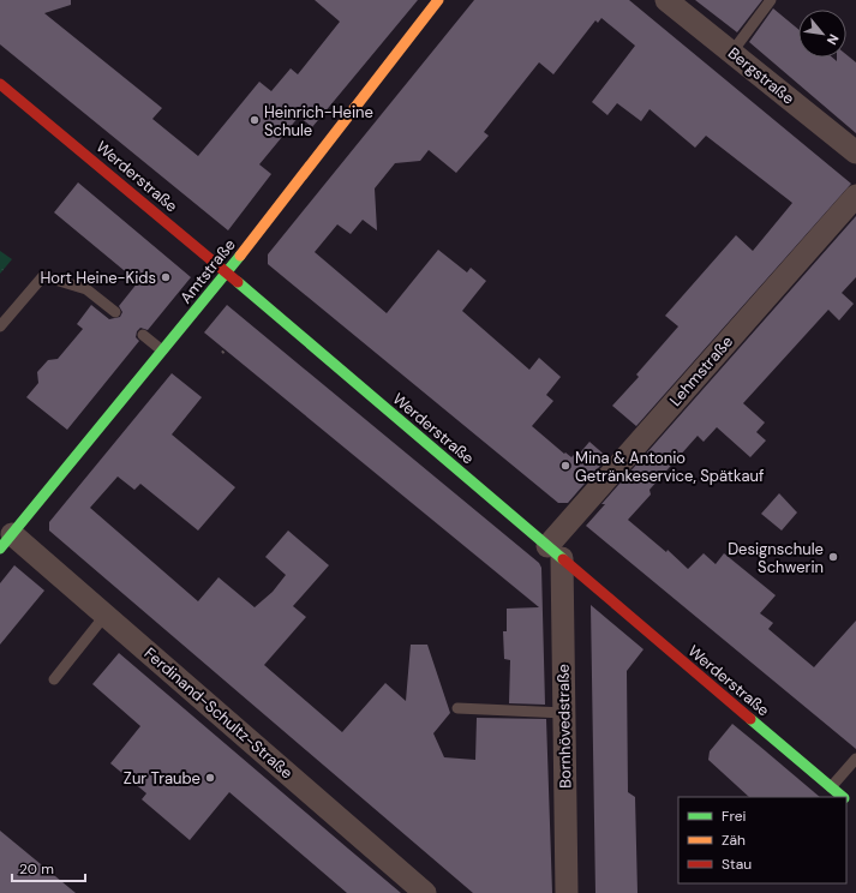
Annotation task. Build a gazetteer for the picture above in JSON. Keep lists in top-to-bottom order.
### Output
{
  "streets": {
    "street": [
      "Bergstraße",
      "Werderstraße",
      "Amtstraße",
      "Lehmstraße",
      "Ferdinand-Schultz-Straße",
      "Bornhövedstraße"
    ]
  },
  "crossings": [
    ["Werderstraße", "Amtstraße"],
    ["Werderstraße", "Lehmstraße"],
    ["Werderstraße", "Bornhövedstraße"],
    ["Amtstraße", "Ferdinand-Schultz-Straße"],
    ["Lehmstraße", "Bornhövedstraße"]
  ],
  "places": [
    "Heinrich-Heine Schule",
    "Hort Heine-Kids",
    "Mina & Antonio Getränkeservice, Spätkauf",
    "Designschule Schwerin",
    "Zur Traube"
  ],
  "legend": ["Frei", "Zäh", "Stau"],
  "scale_bar": "20 m",
  "north": "bottom right"
}
